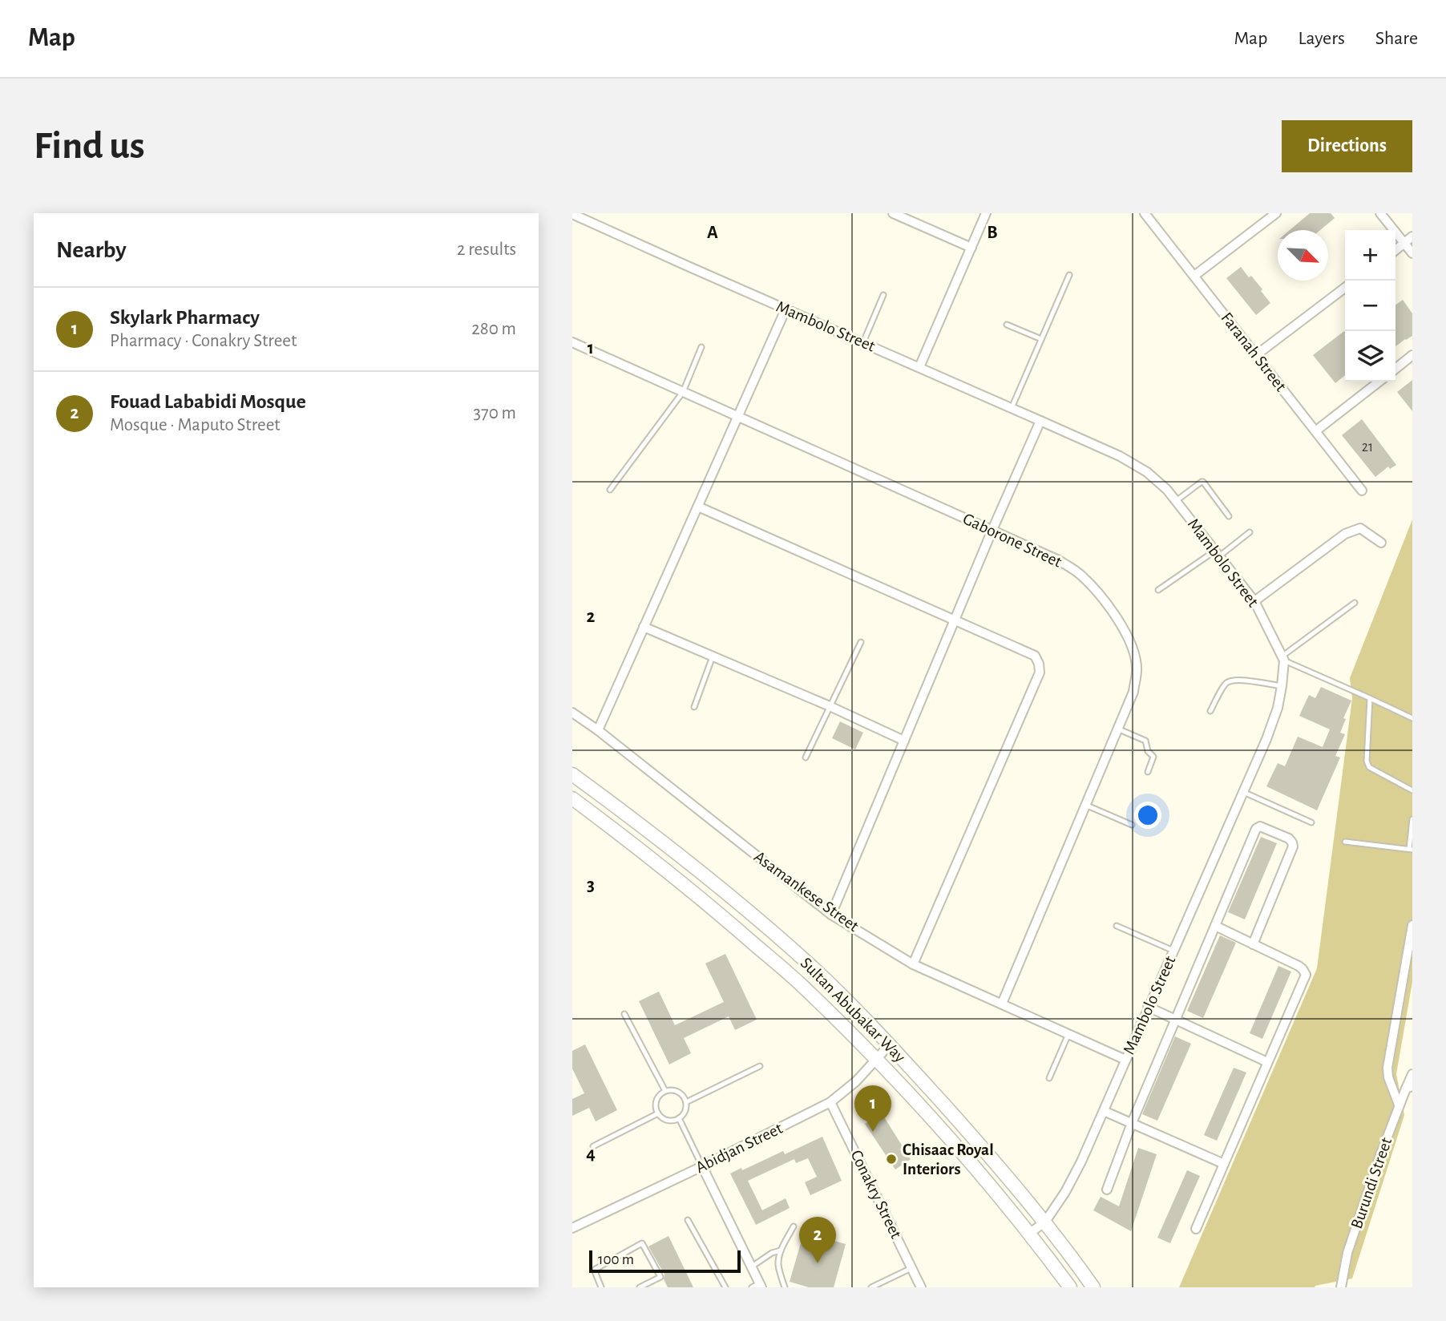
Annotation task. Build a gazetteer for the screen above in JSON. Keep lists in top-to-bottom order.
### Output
{
  "streets": {
    "main road": ["Sultan Abubakar Way"],
    "street": [
      "Mambolo Street",
      "Faranah Street",
      "Gaborone Street",
      "Asamankese Street",
      "Abidjan Street",
      "Burundi Street",
      "Conakry Street"
    ]
  },
  "crossings": [
    ["Mambolo Street", "Asamankese Street"],
    ["Mambolo Street", "Sultan Abubakar Way"],
    ["Gaborone Street", "Asamankese Street"],
    ["Sultan Abubakar Way", "Abidjan Street"],
    ["Abidjan Street", "Conakry Street"]
  ],
  "places": ["Chisaac Royal Interiors"],
  "house_numbers": ["21"],
  "scale_bar": "100 m",
  "north": "bottom right",
  "page": {
    "header": "Map",
    "nav": ["Map", "Layers", "Share"],
    "buttons": "Directions",
    "title": "Find us",
    "heading": ["Nearby", "2 results"],
    "map_buttons": ["+", "−"],
    "list": [
      {
        "mark": "1",
        "name": "Skylark Pharmacy",
        "note": "Pharmacy · Conakry Street",
        "value": "280 m"
      },
      {
        "mark": "2",
        "name": "Fouad Lababidi Mosque",
        "note": "Mosque · Maputo Street",
        "value": "370 m"
      }
    ],
    "pins": ["1", "2"],
    "scale": "100 m"
  },
  "grid": {
    "columns": ["A", "B"],
    "rows": [
      "1",
      "2",
      "3",
      "4"
    ]
  }
}
